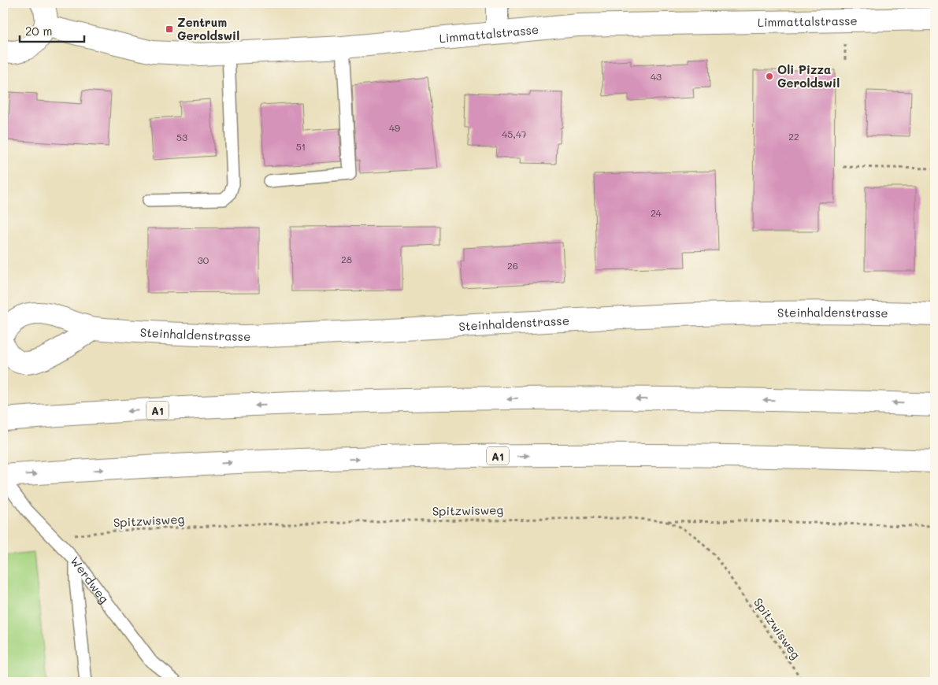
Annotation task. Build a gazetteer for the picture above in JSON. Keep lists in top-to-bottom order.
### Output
{
  "streets": {
    "main road": ["Limmattalstrasse", "Steinhaldenstrasse", "A1"],
    "lane": ["Werdweg"],
    "path": ["Spitzwisweg"]
  },
  "crossings": [
    ["A1", "Werdweg"],
    ["Spitzwisweg", "Werdweg"]
  ],
  "places": {
    "transit": ["Zentrum Geroldswil"],
    "other": ["Oli Pizza Geroldswil"]
  },
  "house_numbers": [
    "43",
    "49",
    "45,47",
    "22",
    "53",
    "51",
    "24",
    "28",
    "30",
    "26"
  ],
  "scale_bar": "20 m"
}
